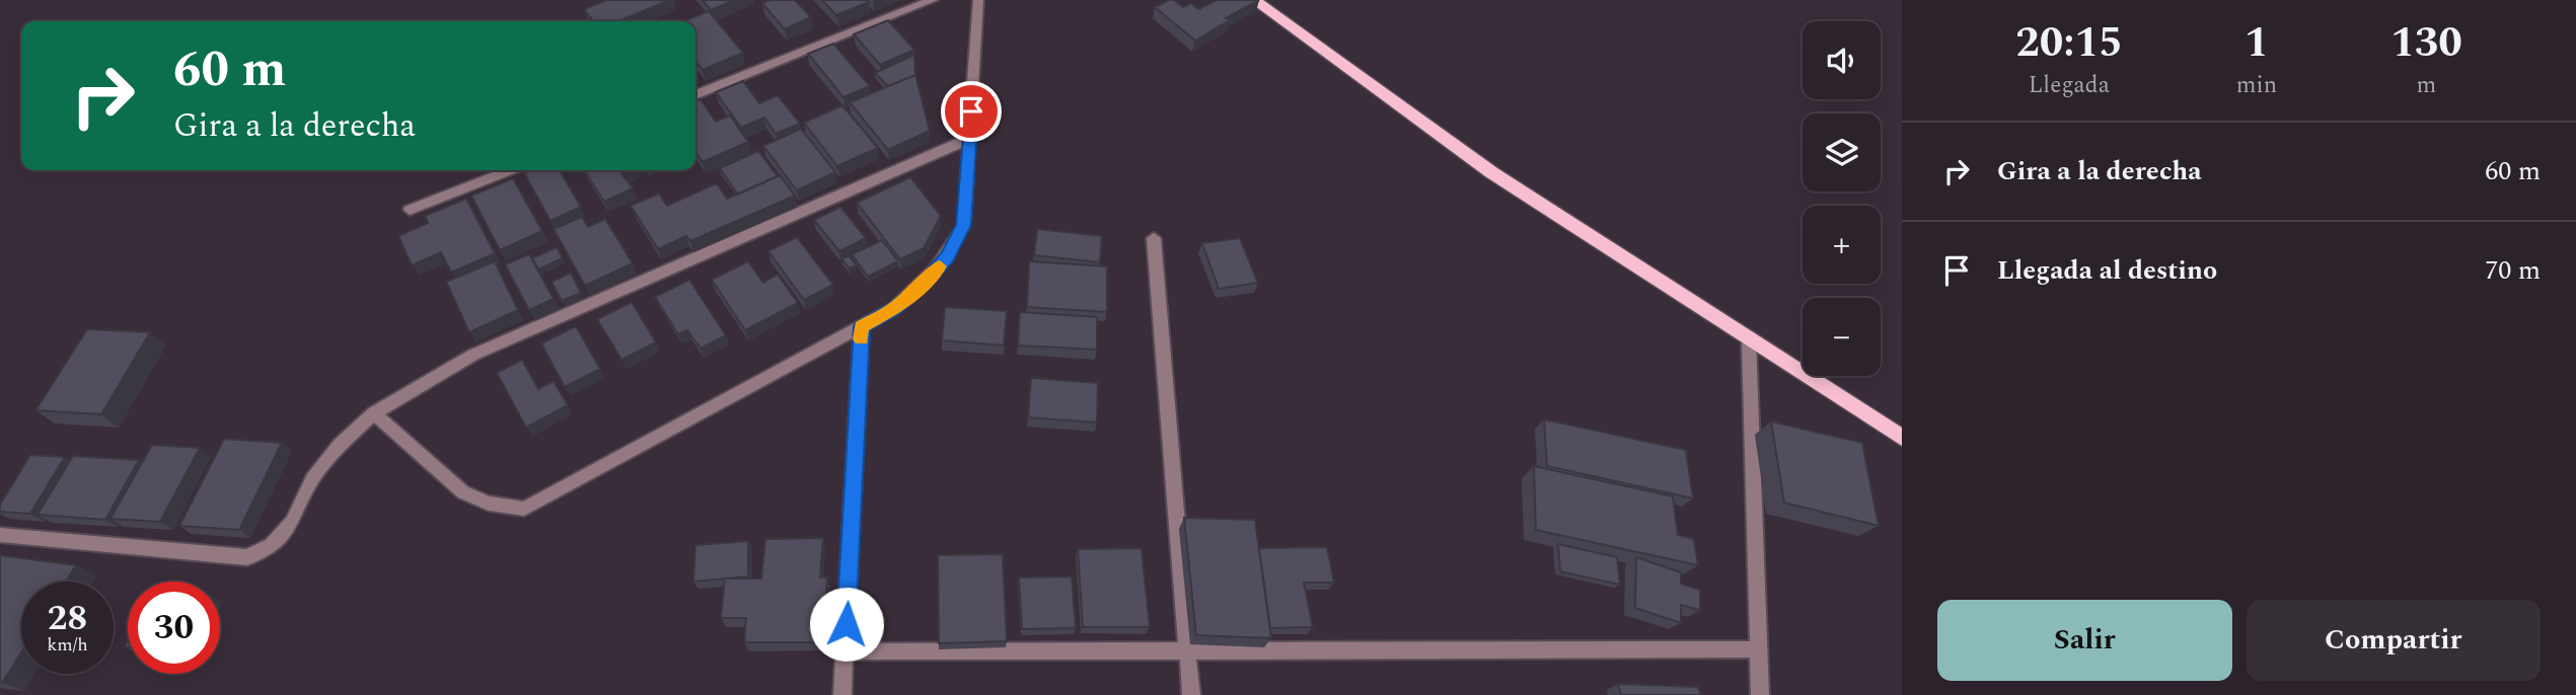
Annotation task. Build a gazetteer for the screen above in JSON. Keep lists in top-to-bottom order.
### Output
{
  "page": {
    "eta": [
      "20:15",
      "Llegada",
      "1",
      "min",
      "130",
      "m"
    ],
    "map_buttons": ["+", "−"],
    "turn": ["60 m", "Gira a la derecha"],
    "list": [
      {
        "name": "Gira a la derecha",
        "value": "60 m"
      },
      {
        "name": "Llegada al destino",
        "value": "70 m"
      }
    ],
    "speed": "28 km/h",
    "limit": "30",
    "buttons": ["Salir", "Compartir"]
  }
}
